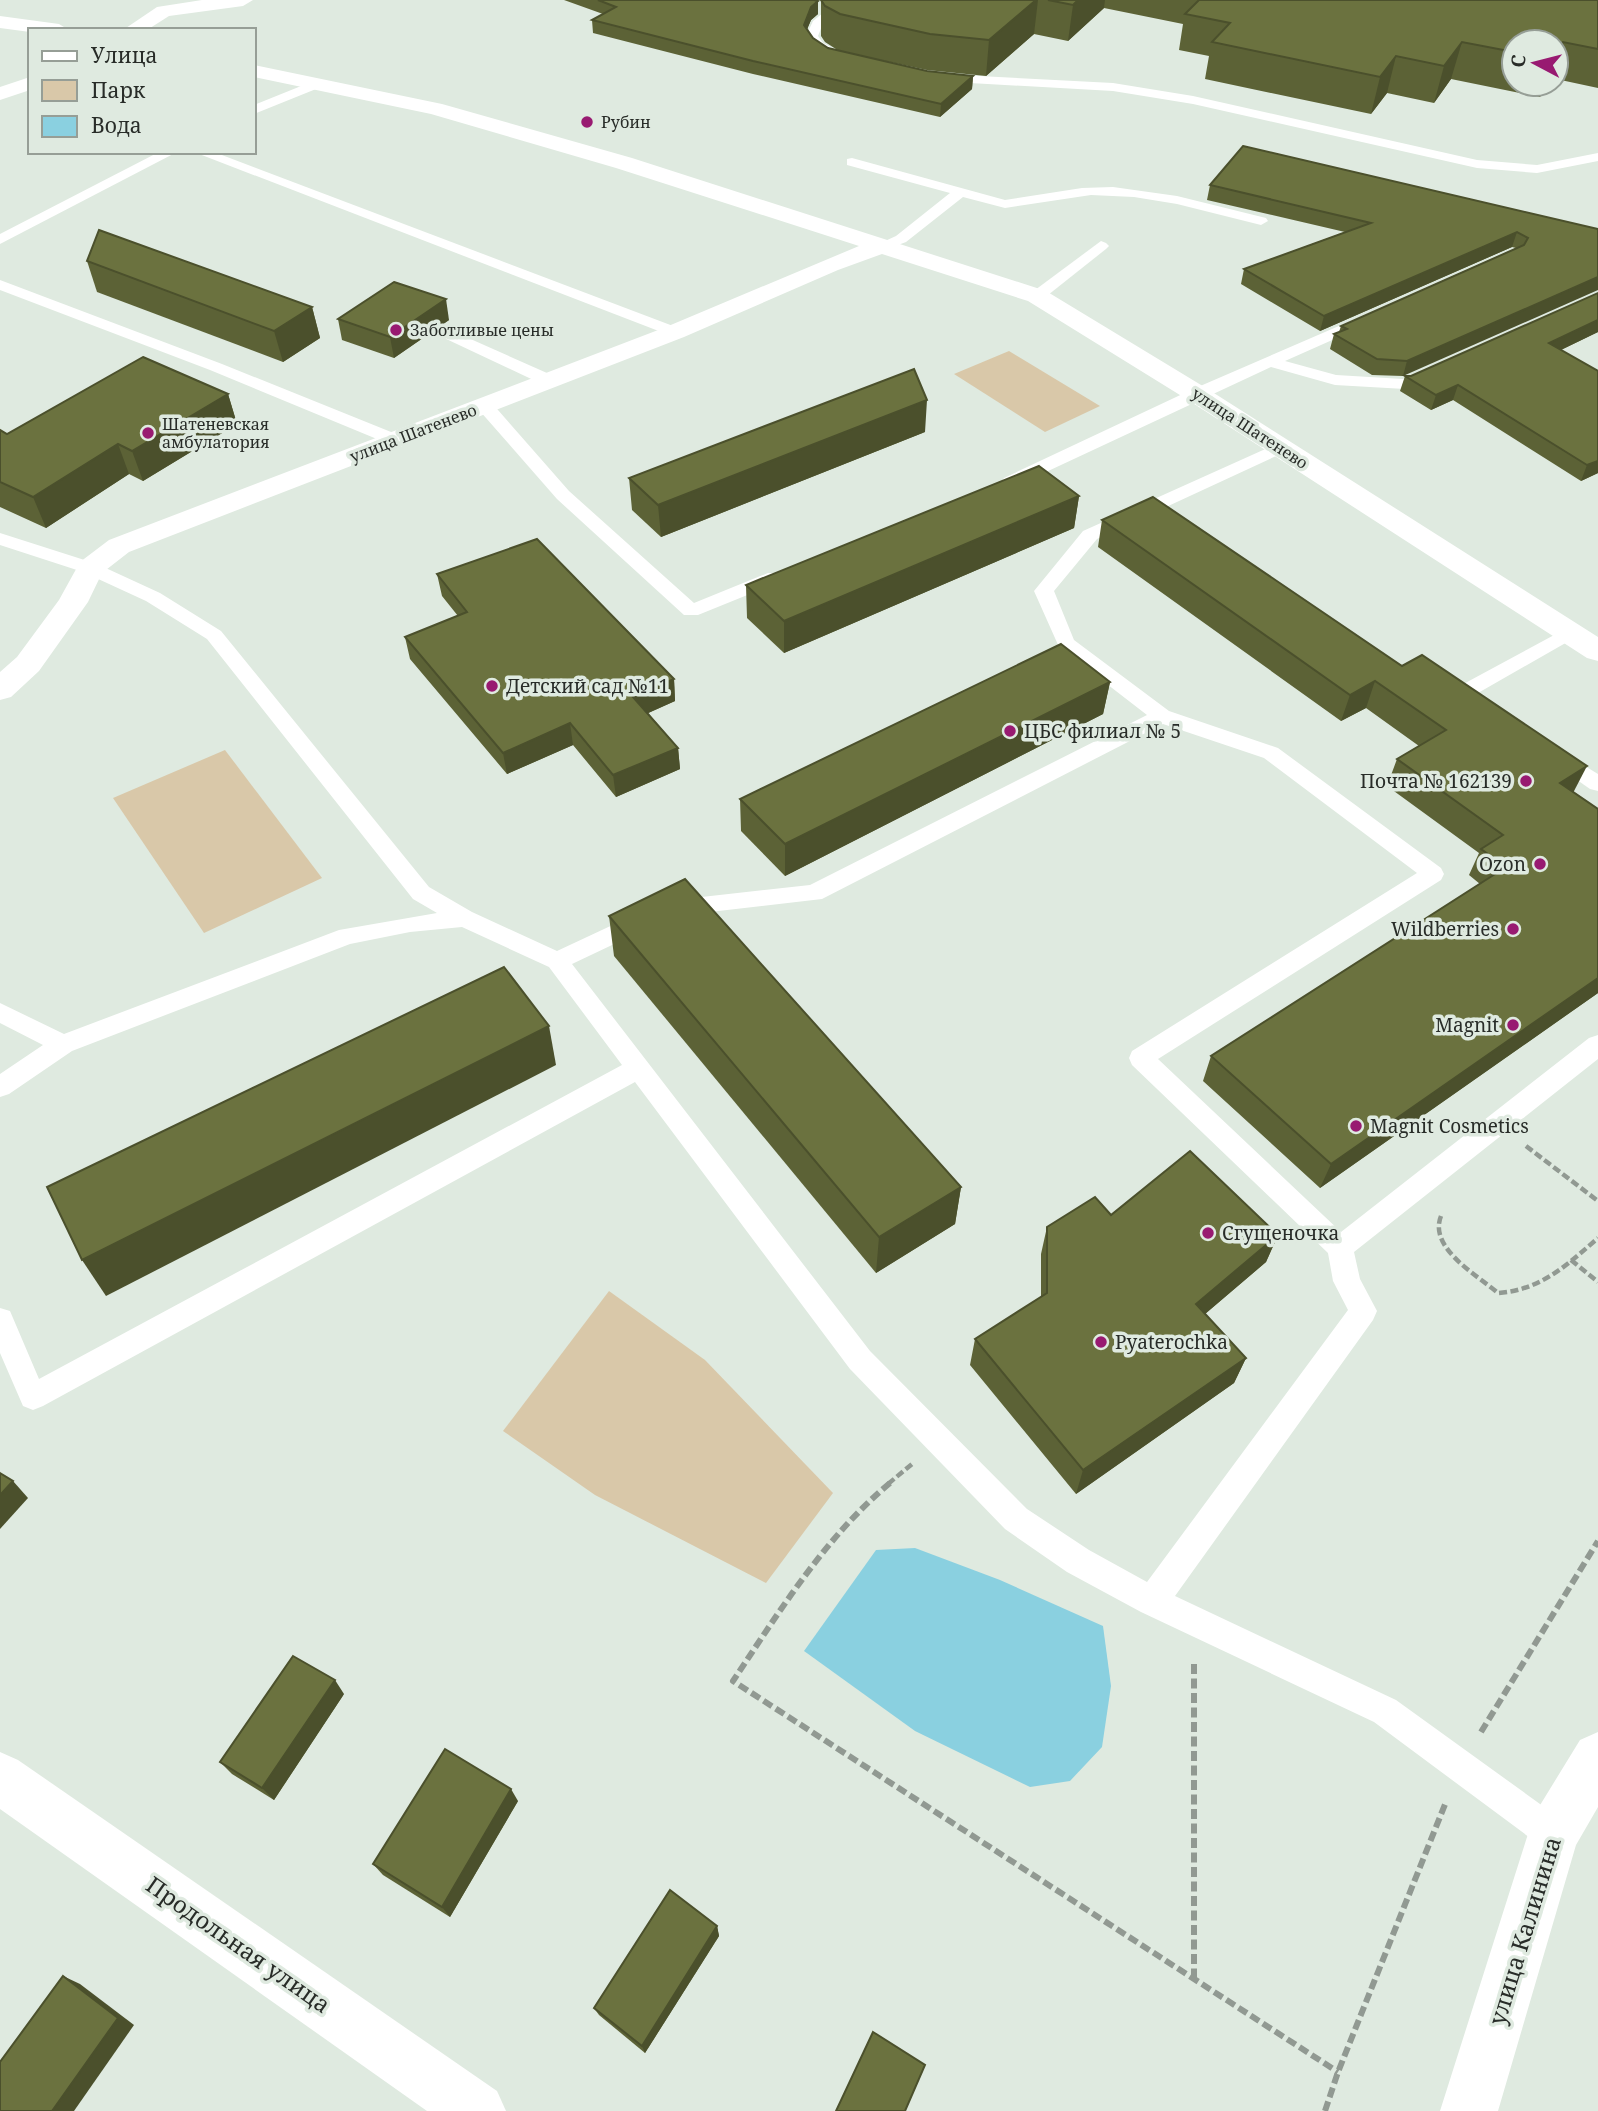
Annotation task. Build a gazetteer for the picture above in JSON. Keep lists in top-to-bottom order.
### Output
{
  "streets": {
    "street": ["улица Шатенево", "улица Калинина", "Продольная улица"]
  },
  "places": [
    "Рубин",
    "Заботливые цены",
    "Шатеневская амбулатория",
    "Детский сад №11",
    "ЦБС филиал № 5",
    "Почта № 162139",
    "Ozon",
    "Wildberries",
    "Magnit",
    "Magnit Cosmetics",
    "Сгущеночка",
    "Pyaterochka"
  ],
  "legend": ["Улица", "Парк", "Вода"],
  "north": "left"
}
